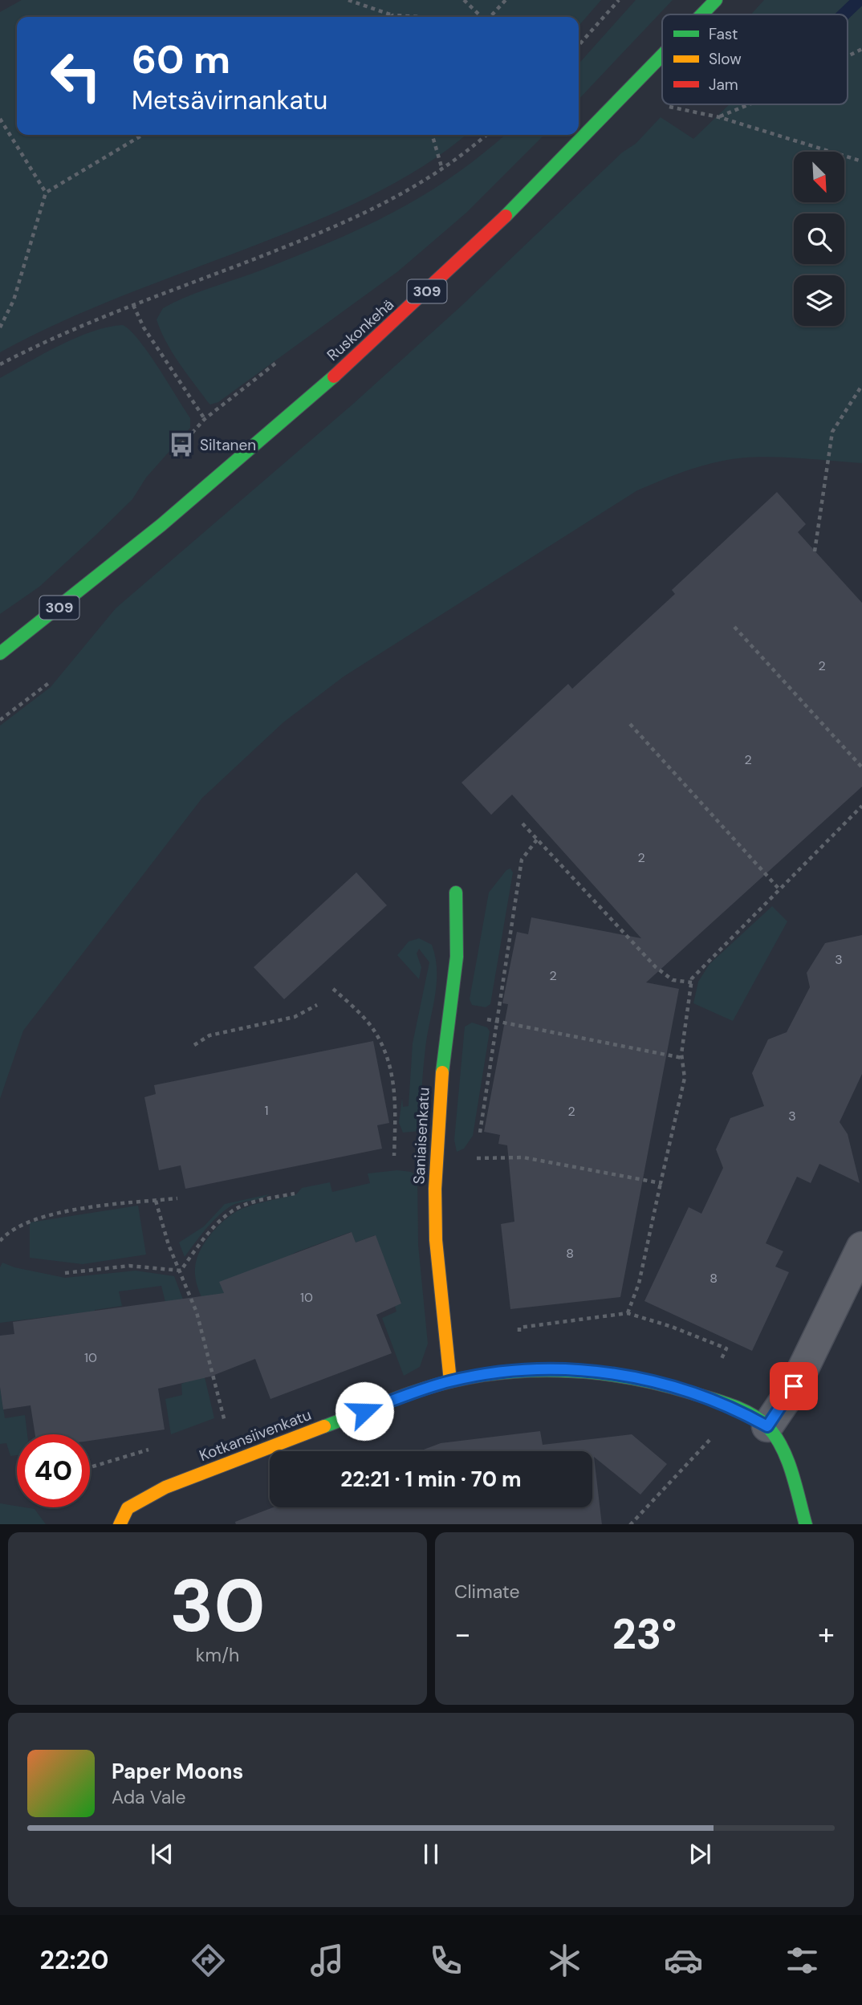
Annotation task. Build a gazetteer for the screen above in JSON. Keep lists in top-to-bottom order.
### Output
{
  "streets": {
    "street": [
      "309",
      "Ruskonkehä",
      "Saniaisenkatu",
      "Kotkansiivenkatu"
    ]
  },
  "crossings": [
    ["Saniaisenkatu", "Kotkansiivenkatu"]
  ],
  "places": {
    "bus stop": ["Siltanen"]
  },
  "house_numbers": [
    "2",
    "2",
    "2",
    "3",
    "2",
    "1",
    "2",
    "3",
    "8",
    "8",
    "10",
    "10"
  ],
  "legend": ["Fast", "Slow", "Jam"],
  "north": "bottom right",
  "page": {
    "turn": ["60 m", "Metsävirnankatu"],
    "limit": "40",
    "trip": "22:21 · 1 min · 70 m",
    "tile": [
      ["30", "km/h"],
      "Climate"
    ],
    "heat": ["−", "23°", "+"],
    "song": ["Paper Moons", "Ada Vale"],
    "tabs": "22:20"
  }
}
